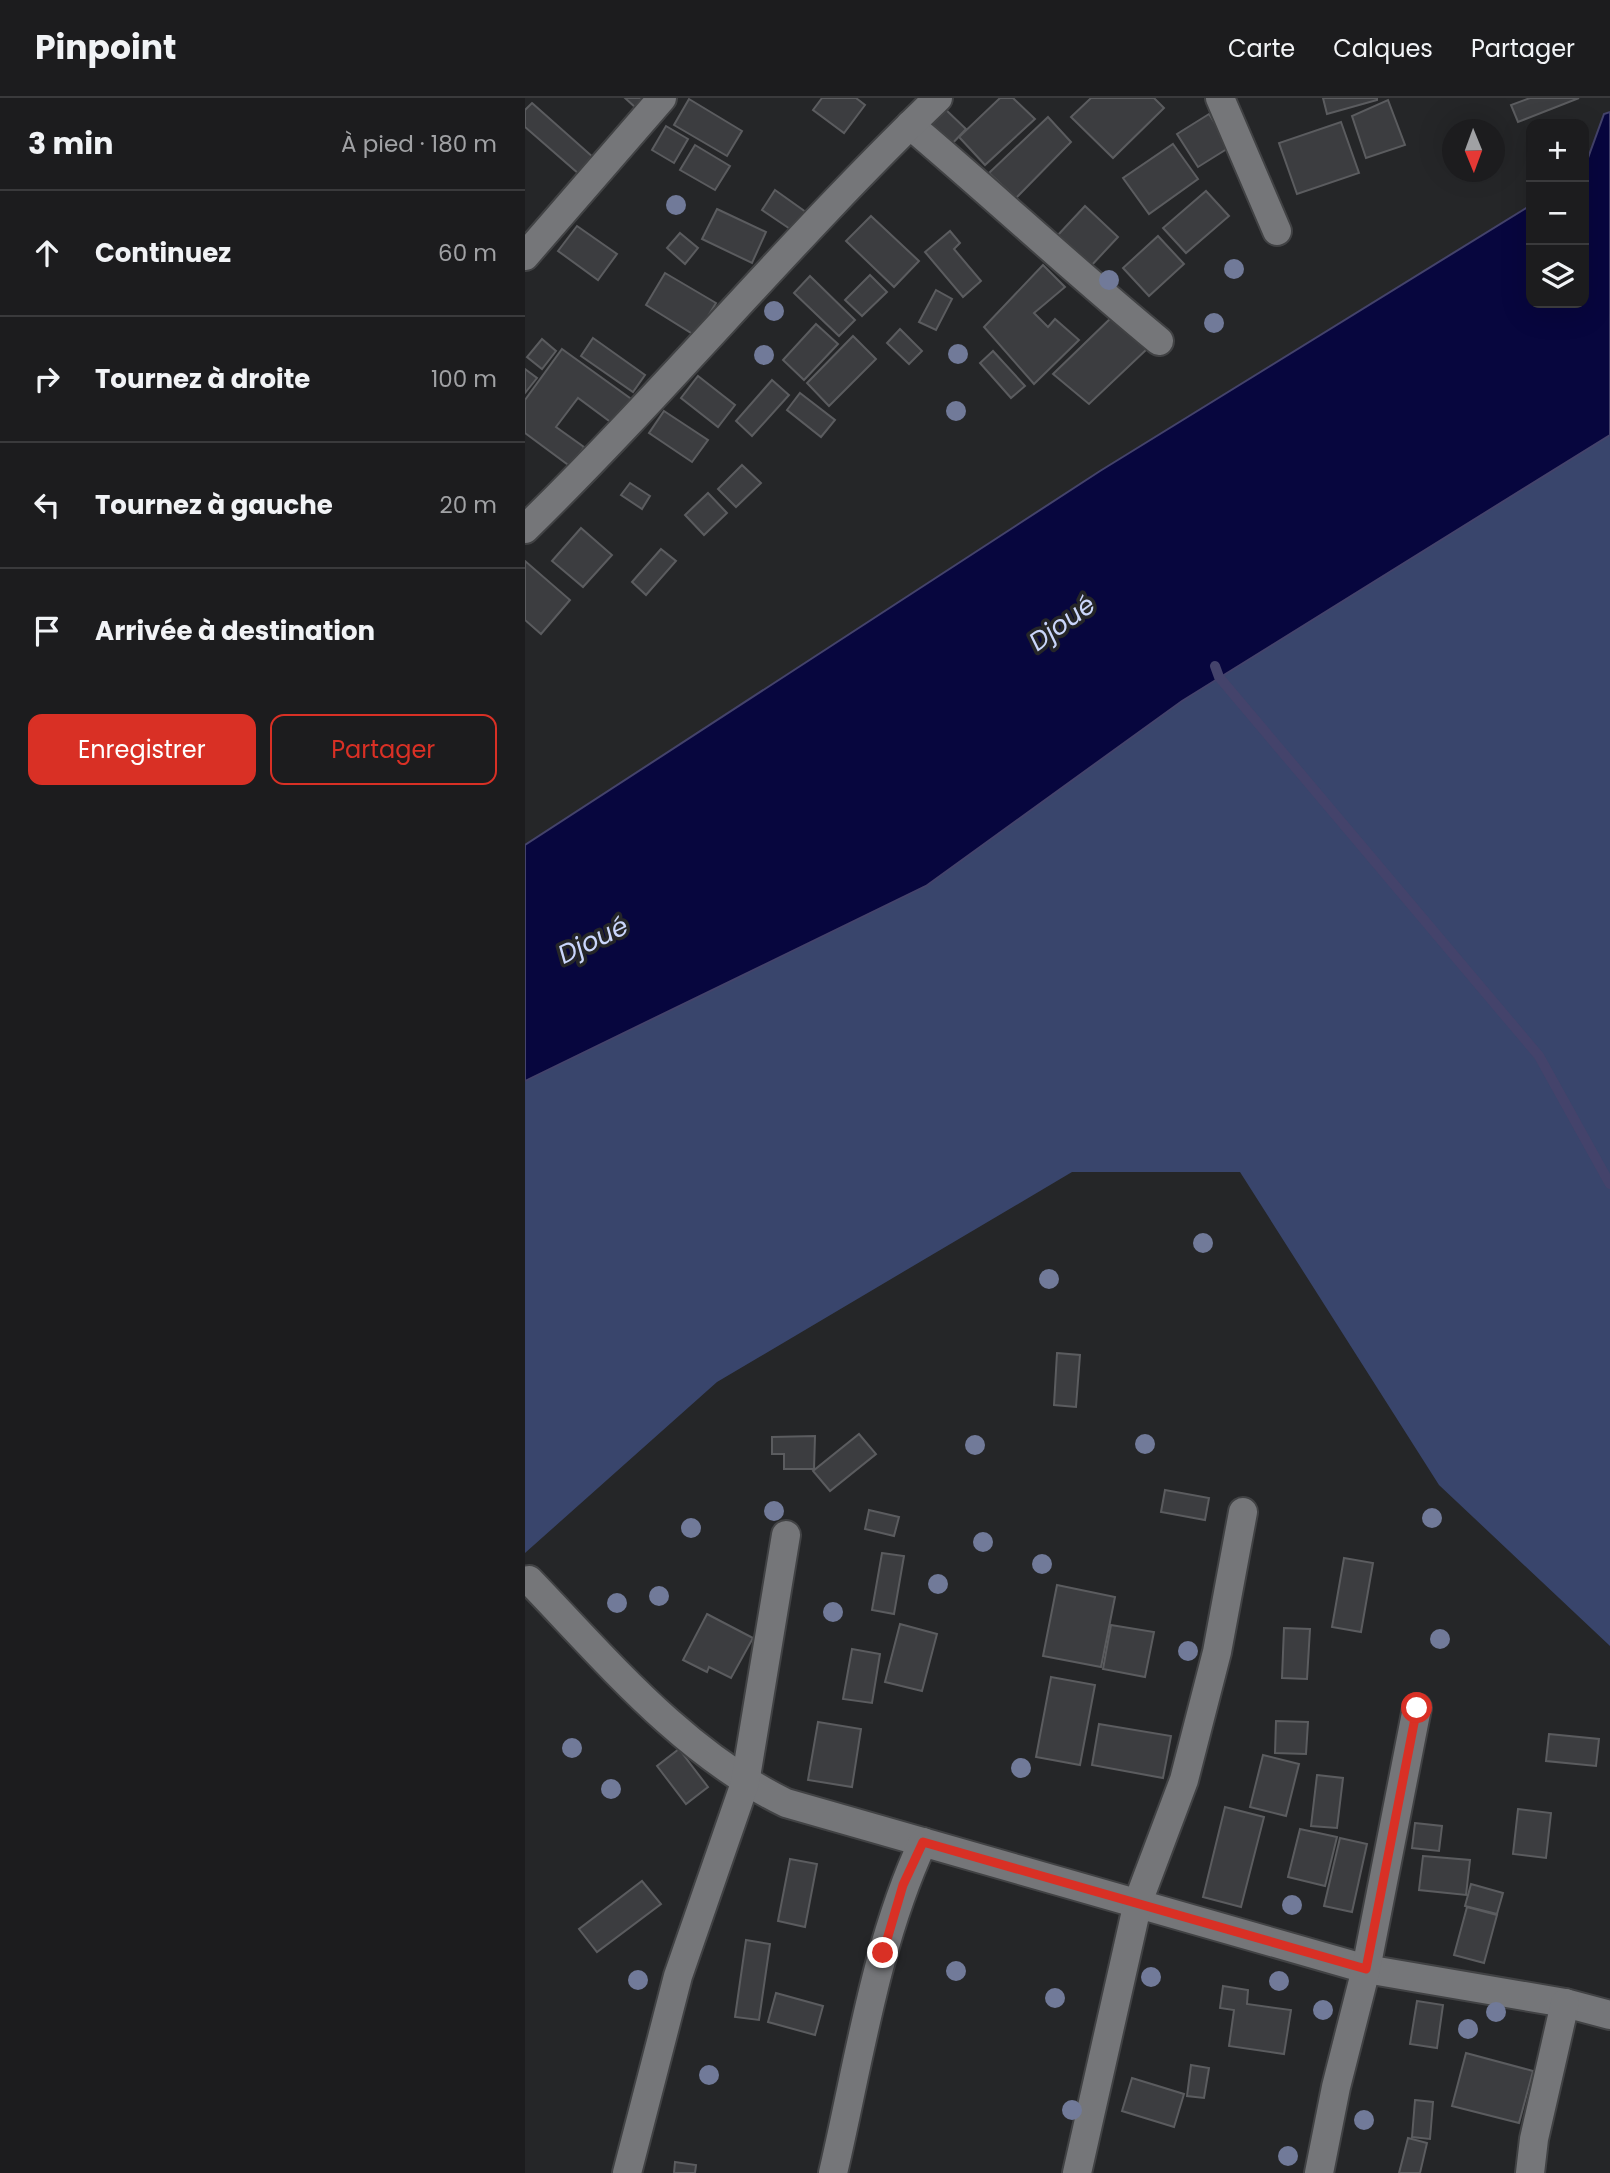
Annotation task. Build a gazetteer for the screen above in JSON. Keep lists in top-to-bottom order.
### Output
{
  "water": ["Djoué"],
  "north": "bottom",
  "page": {
    "header": "Pinpoint",
    "nav": ["Carte", "Calques", "Partager"],
    "heading": ["3 min", "À pied · 180 m"],
    "map_buttons": ["+", "−"],
    "list": [
      ["Continuez", "60 m"],
      ["Tournez à droite", "100 m"],
      ["Tournez à gauche", "20 m"],
      "Arrivée à destination"
    ],
    "buttons": ["Enregistrer", "Partager"]
  }
}
